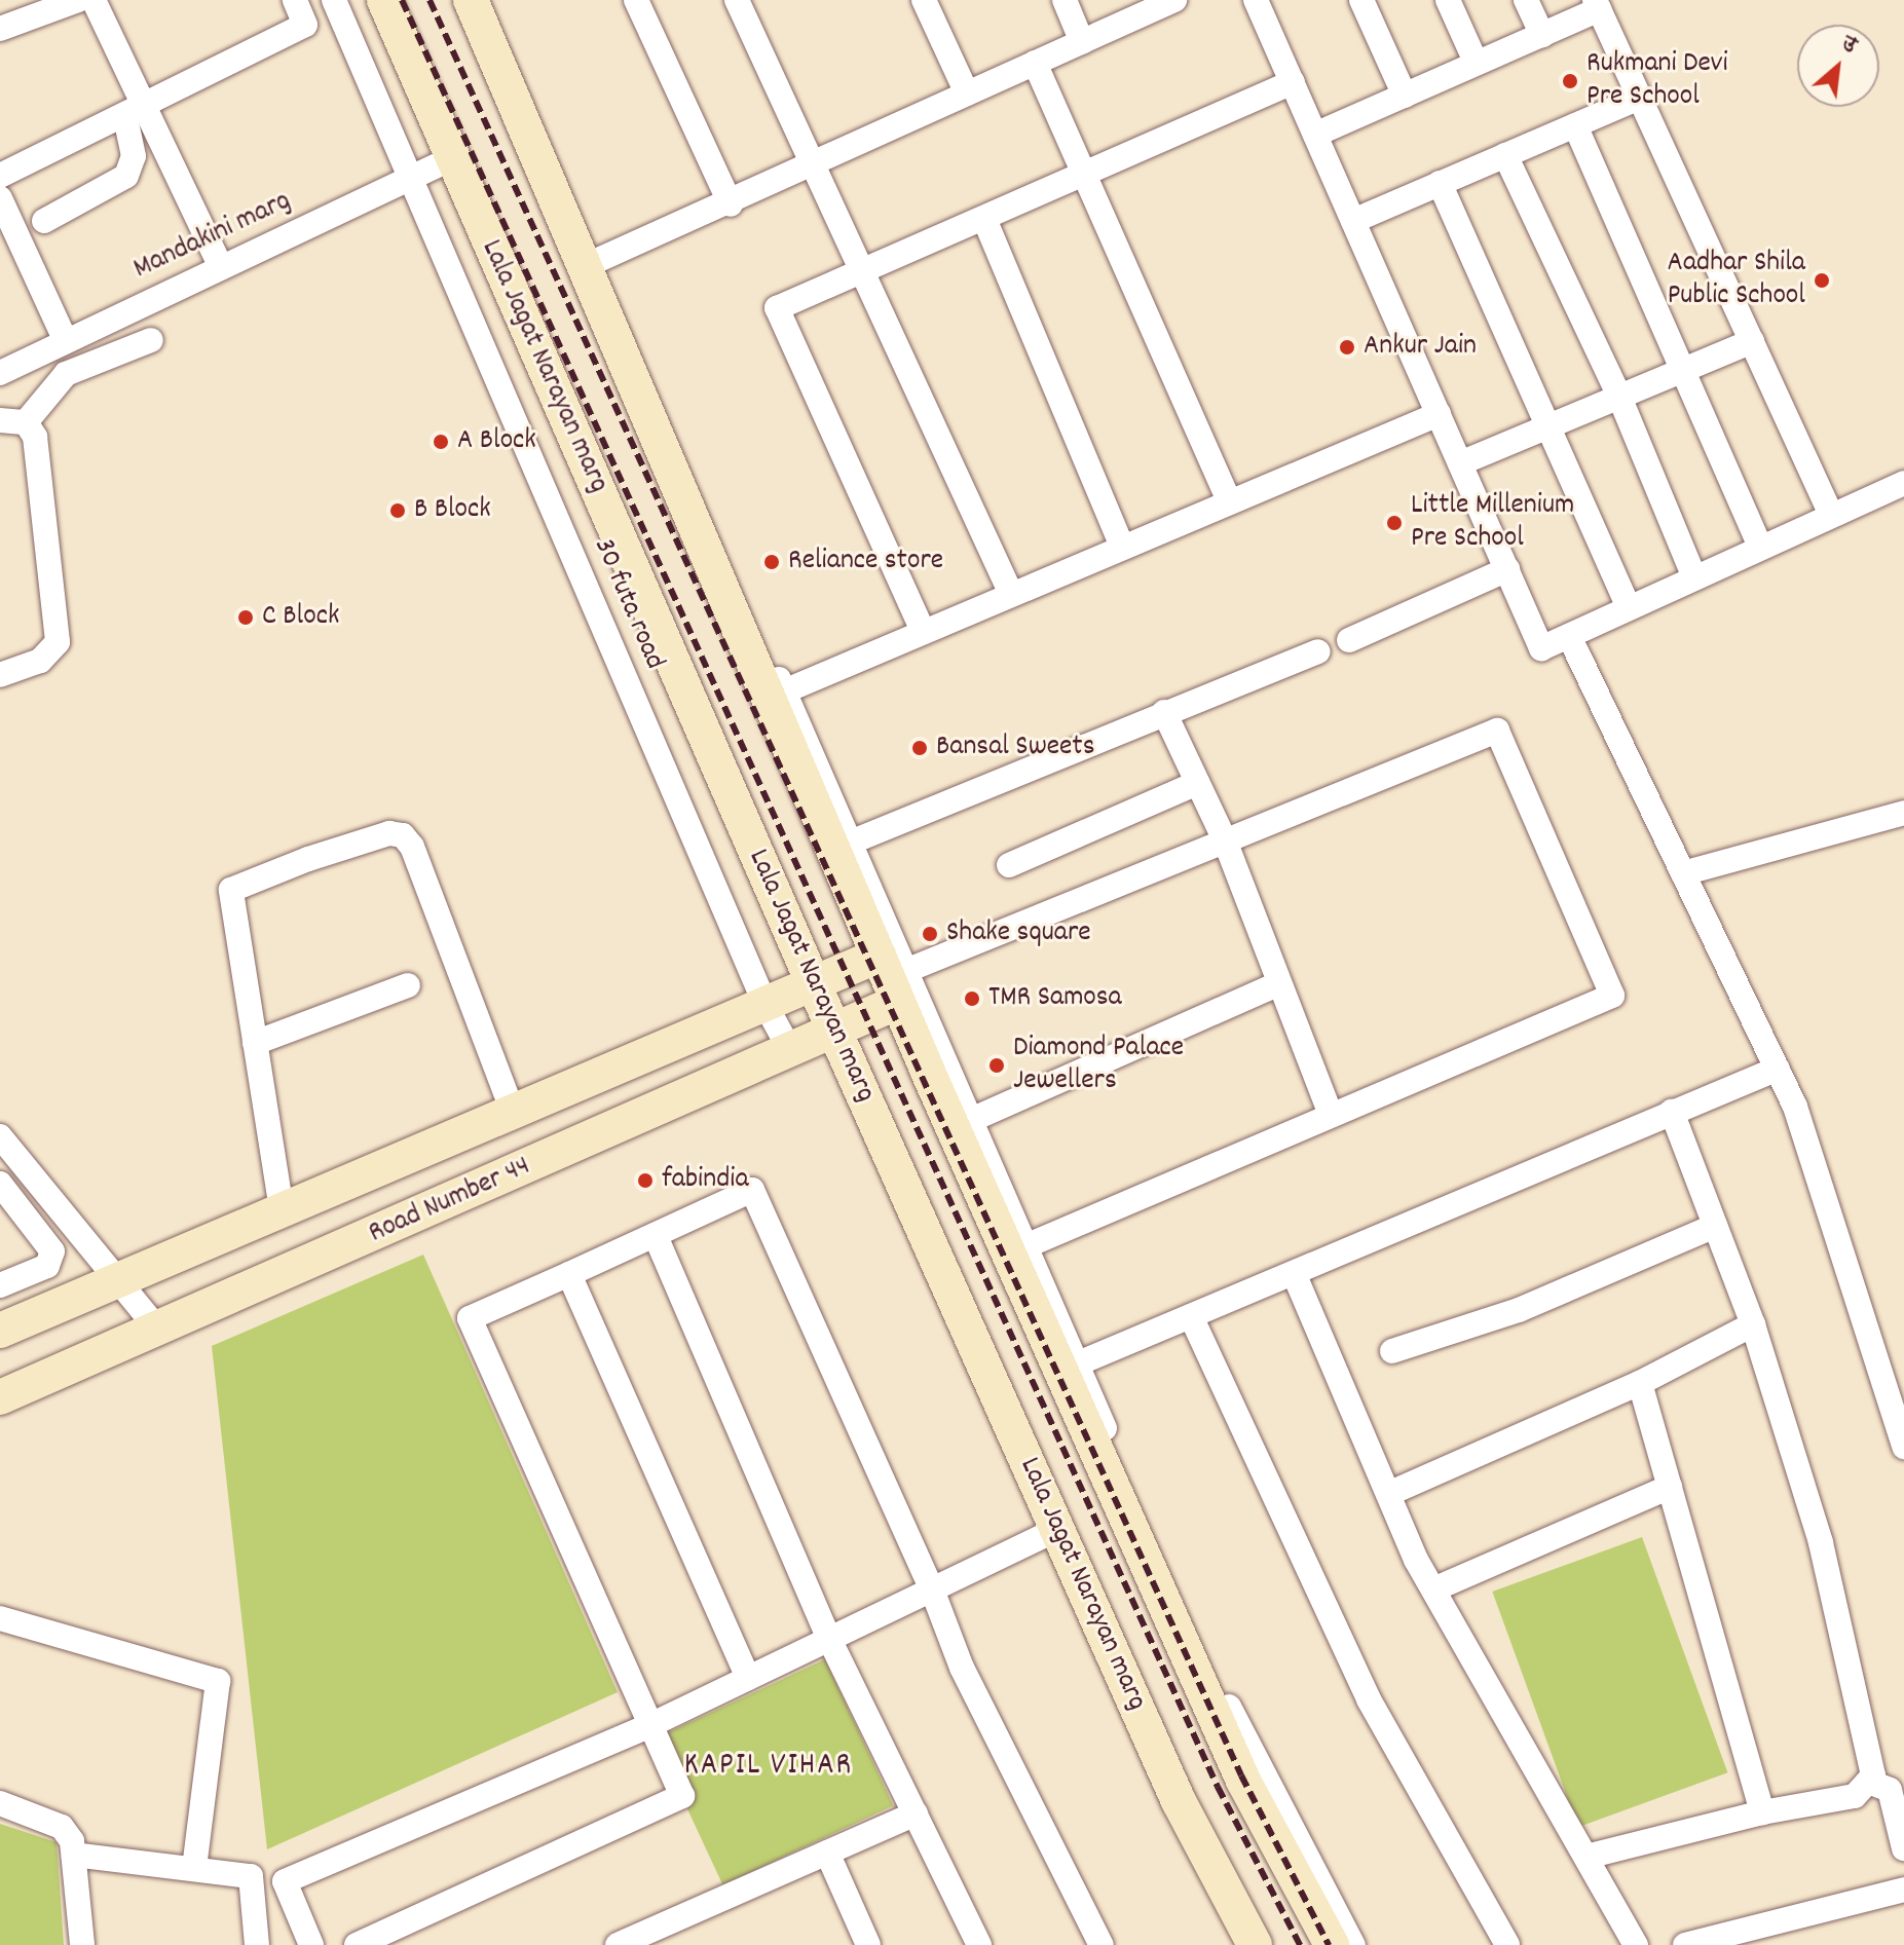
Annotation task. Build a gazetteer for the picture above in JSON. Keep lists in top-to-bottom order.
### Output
{
  "streets": {
    "main road": ["Lala Jagat Narayan marg", "Road Number 44"],
    "street": ["Mandakini marg", "30 futa road"]
  },
  "crossings": [
    ["Mandakini marg", "Lala Jagat Narayan marg"],
    ["Mandakini marg", "30 futa road"],
    ["Lala Jagat Narayan marg", "Road Number 44"],
    ["30 futa road", "Road Number 44"]
  ],
  "districts": ["KAPIL VIHAR"],
  "places": [
    "Rukmani Devi Pre School",
    "Aadhar Shila Public School",
    "Ankur Jain",
    "A Block",
    "B Block",
    "Little Millenium Pre School",
    "Reliance store",
    "C Block",
    "Bansal Sweets",
    "Shake square",
    "TMR Samosa",
    "Diamond Palace Jewellers",
    "fabindia"
  ],
  "north": "top right"
}
